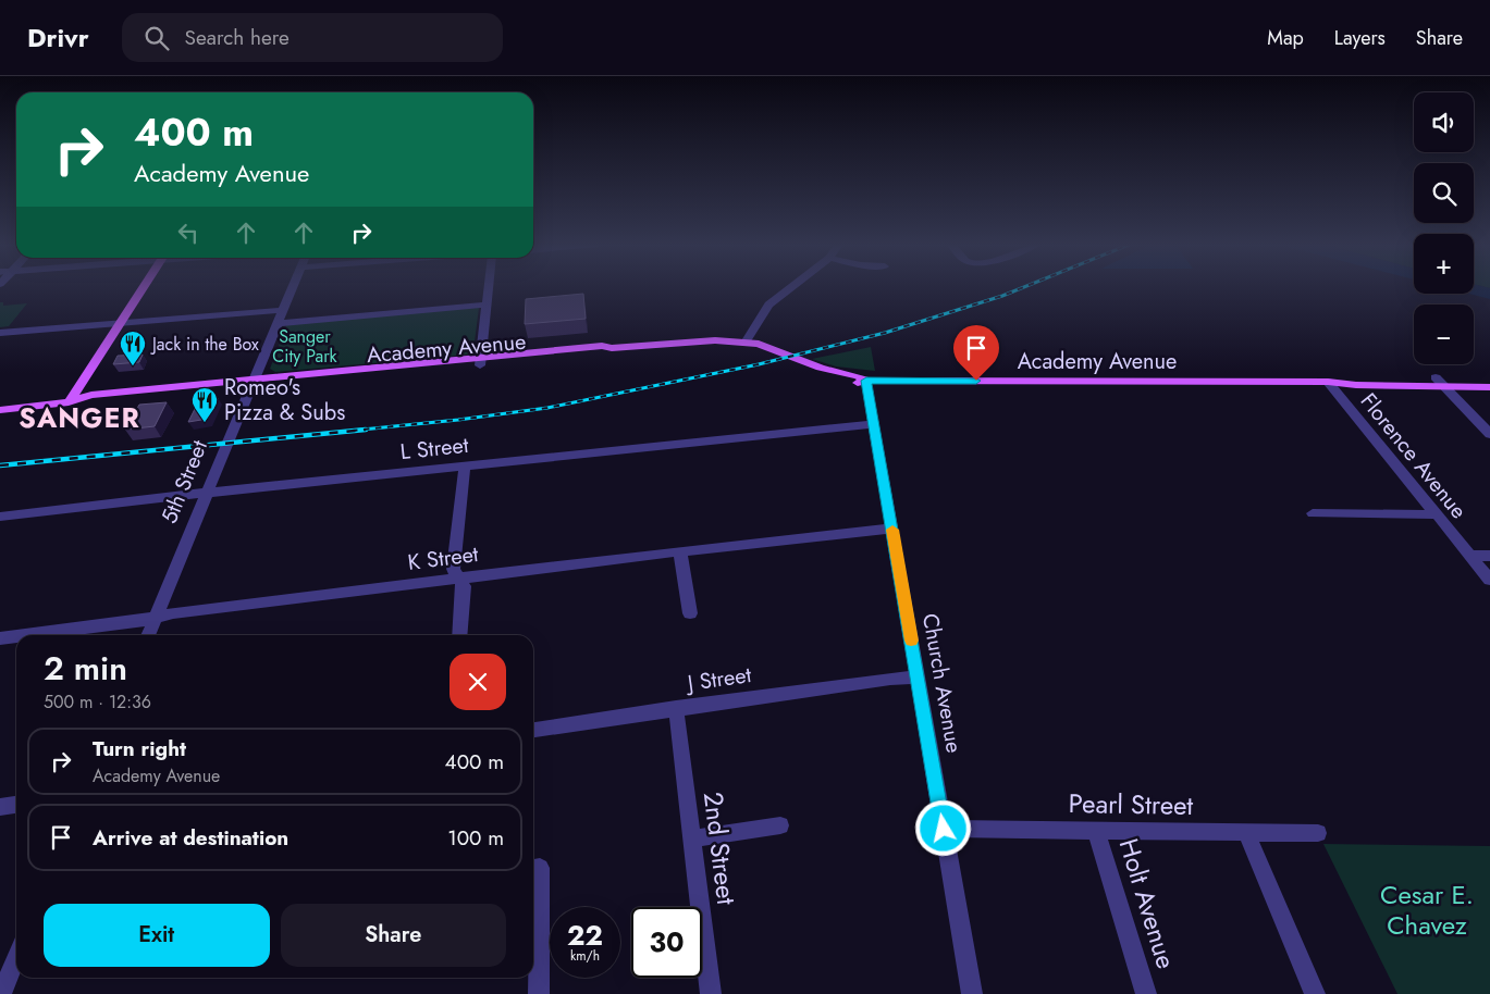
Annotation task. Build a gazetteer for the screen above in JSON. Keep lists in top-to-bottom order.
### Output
{
  "streets": {
    "main road": ["Academy Avenue"],
    "street": [
      "L Street",
      "Florence Avenue",
      "5th Street",
      "K Street",
      "J Street",
      "Church Avenue",
      "Pearl Street",
      "2nd Street",
      "Holt Avenue"
    ]
  },
  "crossings": [
    ["Academy Avenue", "Florence Avenue"],
    ["Academy Avenue", "5th Street"],
    ["Academy Avenue", "Church Avenue"],
    ["L Street", "5th Street"],
    ["L Street", "Church Avenue"],
    ["5th Street", "K Street"],
    ["K Street", "Church Avenue"],
    ["J Street", "Church Avenue"],
    ["J Street", "2nd Street"],
    ["Church Avenue", "Pearl Street"],
    ["Pearl Street", "Holt Avenue"]
  ],
  "districts": ["SANGER"],
  "parks": ["Sanger City Park", "Cesar E. Chavez"],
  "places": {
    "restaurant": ["Jack in the Box", "Romeo's Pizza & Subs"]
  },
  "page": {
    "header": "Drivr",
    "search": "Search here",
    "nav": ["Map", "Layers", "Share"],
    "map_buttons": ["+", "−"],
    "turn": ["400 m", "Academy Avenue"],
    "heading": ["2 min", "500 m · 12:36"],
    "list": [
      {
        "name": "Turn right",
        "note": "Academy Avenue",
        "value": "400 m"
      },
      {
        "name": "Arrive at destination",
        "value": "100 m"
      }
    ],
    "buttons": ["Exit", "Share"],
    "speed": "22 km/h",
    "limit": "30"
  }
}
